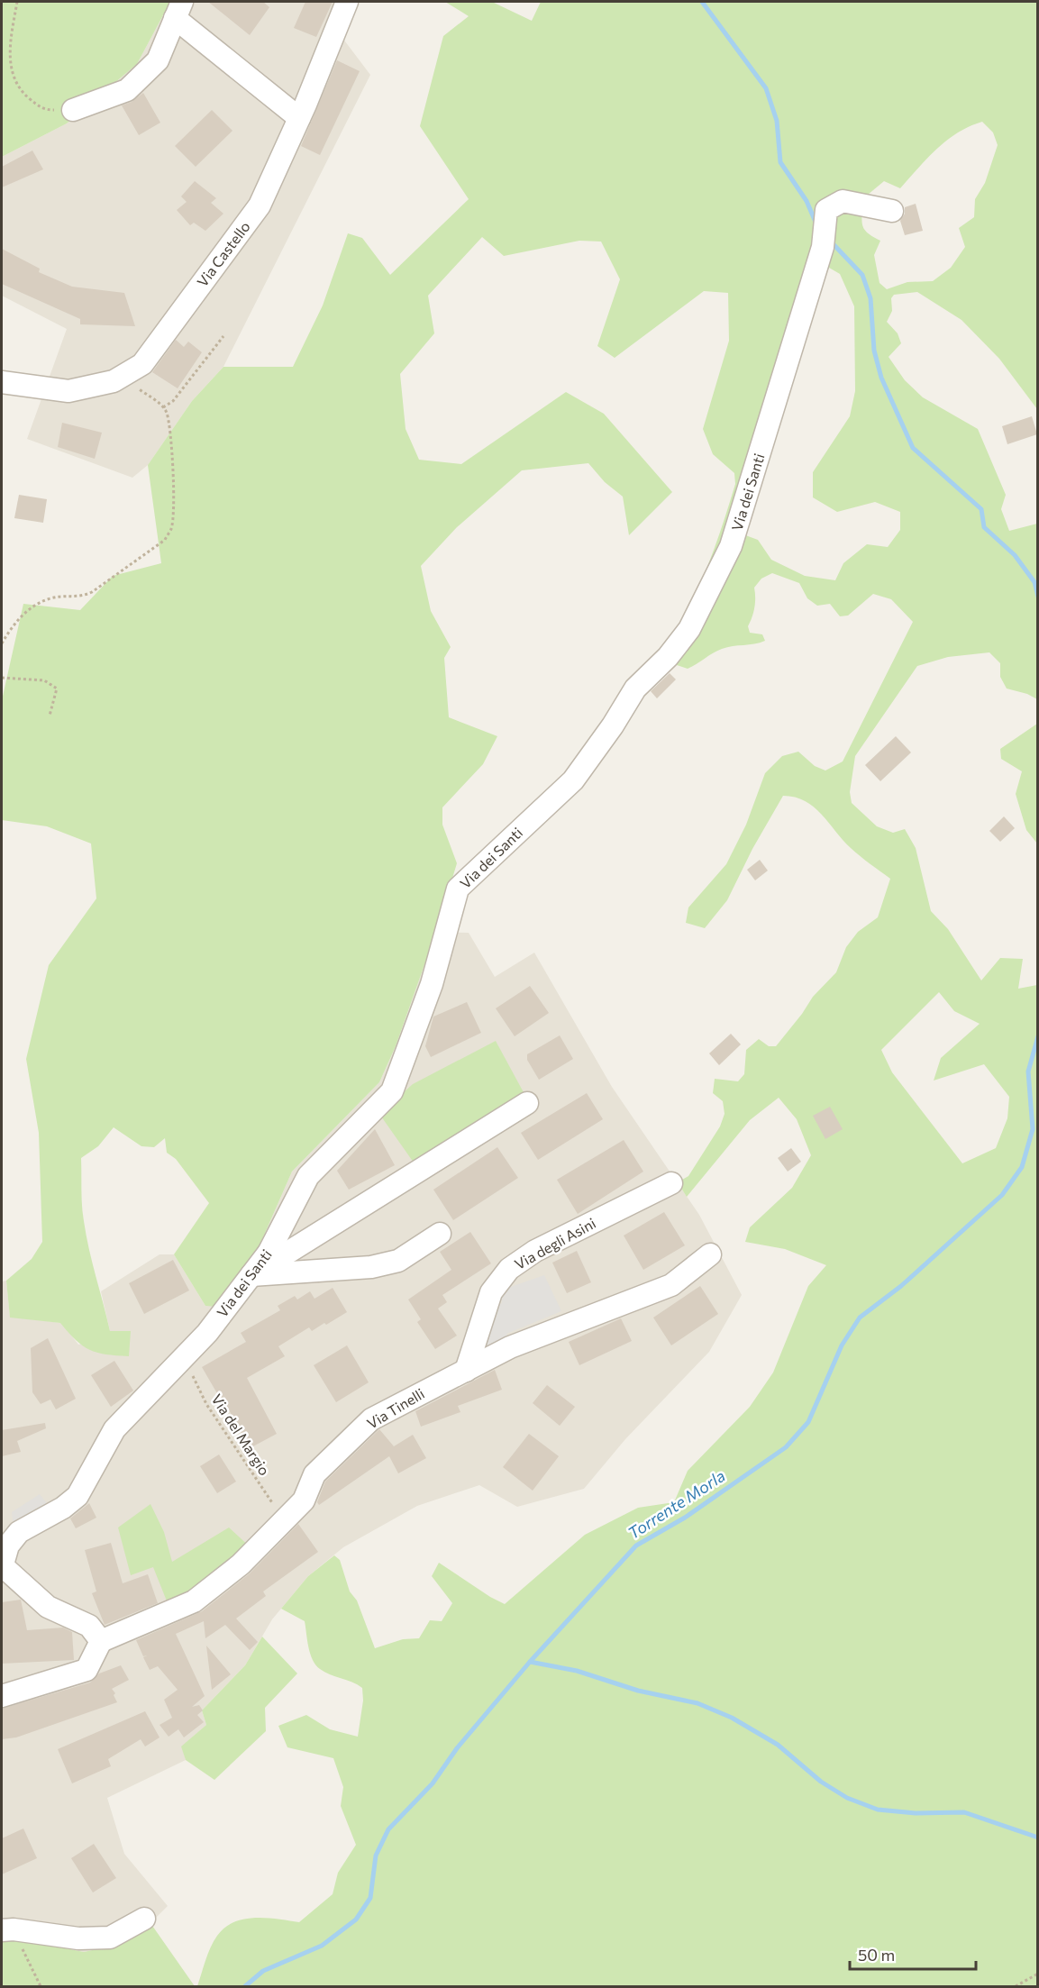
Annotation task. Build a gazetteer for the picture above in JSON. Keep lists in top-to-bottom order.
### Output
{
  "streets": {
    "street": [
      "Via Castello",
      "Via dei Santi",
      "Via degli Asini",
      "Via Tinelli"
    ],
    "path": ["Via del Margio"]
  },
  "crossings": [
    ["Via dei Santi", "Via del Margio"],
    ["Via degli Asini", "Via Tinelli"],
    ["Via Tinelli", "Via del Margio"]
  ],
  "water": ["Torrente Morla"],
  "scale_bar": "50 m"
}
